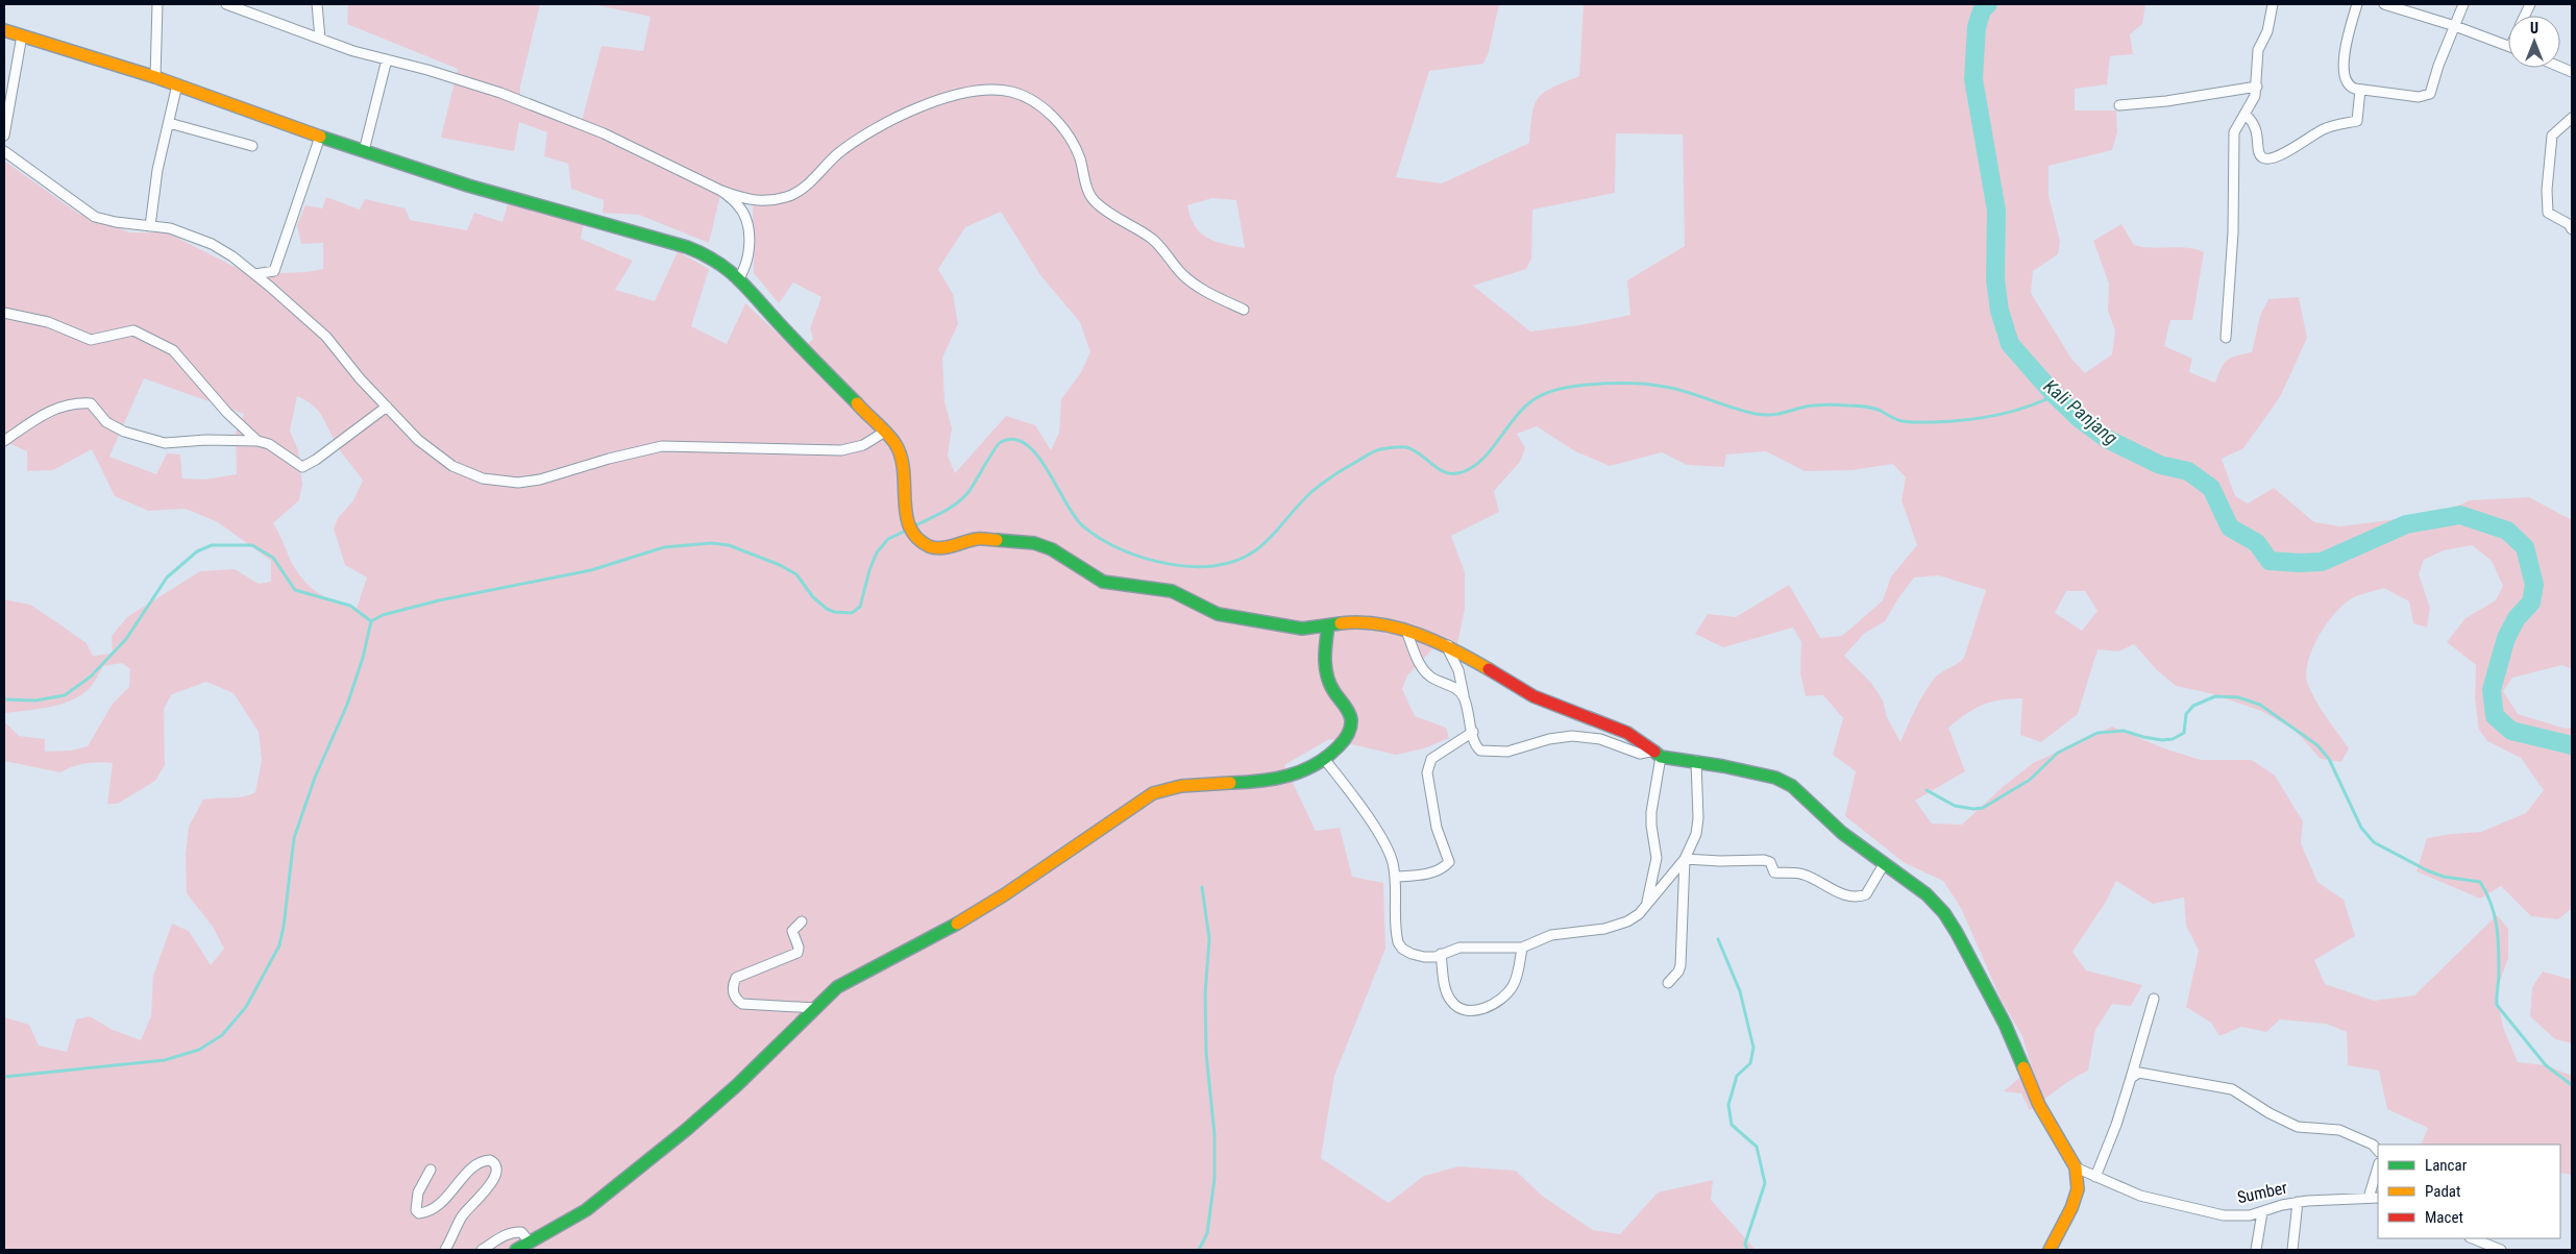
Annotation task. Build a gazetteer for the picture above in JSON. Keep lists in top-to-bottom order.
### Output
{
  "streets": {
    "street": ["Sumber"]
  },
  "water": ["Kali Panjang"],
  "legend": ["Lancar", "Padat", "Macet"],
  "north": "top"
}
